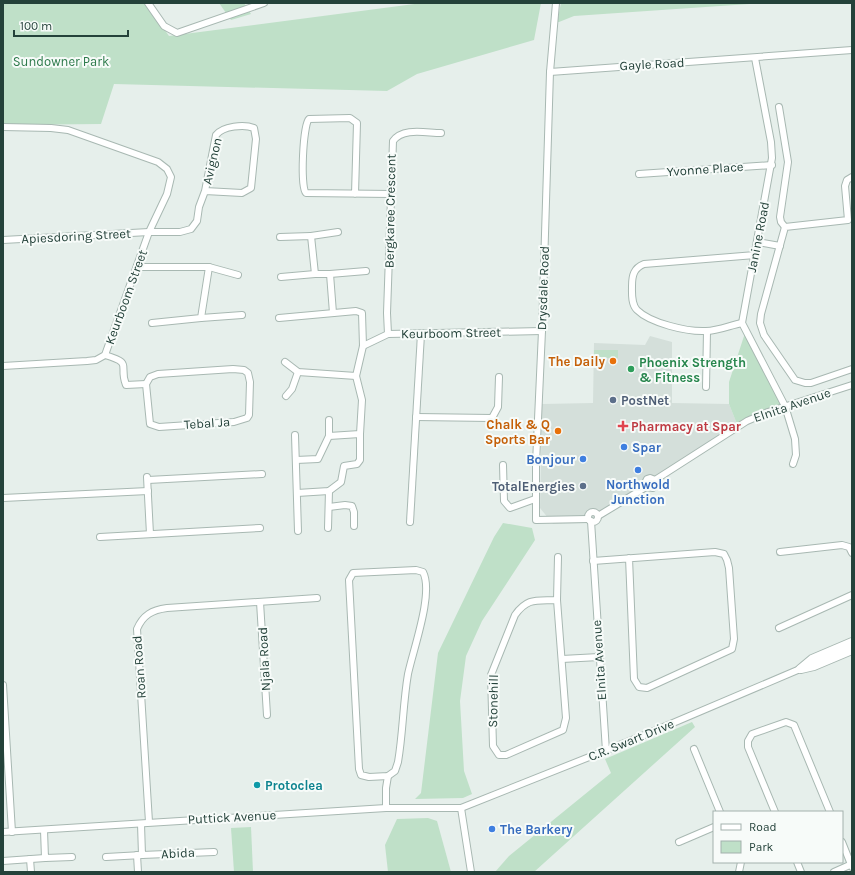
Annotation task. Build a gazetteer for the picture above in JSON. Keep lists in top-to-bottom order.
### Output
{
  "streets": {
    "street": [
      "Gayle Road",
      "Avignon",
      "Yvonne Place",
      "Bergkaree Crescent",
      "Apiesdoring Street",
      "Janine Road",
      "Drysdale Road",
      "Keurboom Street",
      "Elnita Avenue",
      "Tebal Ja",
      "Njala Road",
      "Roan Road",
      "Stonehill",
      "C.R. Swart Drive",
      "Puttick Avenue",
      "Abida"
    ]
  },
  "crossings": [
    ["Gayle Road", "Janine Road"],
    ["Gayle Road", "Drysdale Road"],
    ["Avignon", "Apiesdoring Street"],
    ["Avignon", "Keurboom Street"],
    ["Yvonne Place", "Janine Road"],
    ["Bergkaree Crescent", "Keurboom Street"],
    ["Apiesdoring Street", "Keurboom Street"],
    ["Drysdale Road", "Keurboom Street"],
    ["Drysdale Road", "Elnita Avenue"],
    ["Elnita Avenue", "C.R. Swart Drive"],
    ["Njala Road", "Roan Road"],
    ["Roan Road", "Puttick Avenue"],
    ["C.R. Swart Drive", "Puttick Avenue"],
    ["Puttick Avenue", "Abida"]
  ],
  "parks": ["Sundowner Park"],
  "places": {
    "other": [
      "The Daily",
      "Phoenix Strength & Fitness",
      "PostNet",
      "Chalk & Q Sports Bar",
      "Spar",
      "Bonjour",
      "Northwold Junction",
      "TotalEnergies",
      "Protoclea",
      "The Barkery"
    ],
    "health": ["Pharmacy at Spar"]
  },
  "legend": ["Road", "Park"],
  "scale_bar": "100 m"
}
